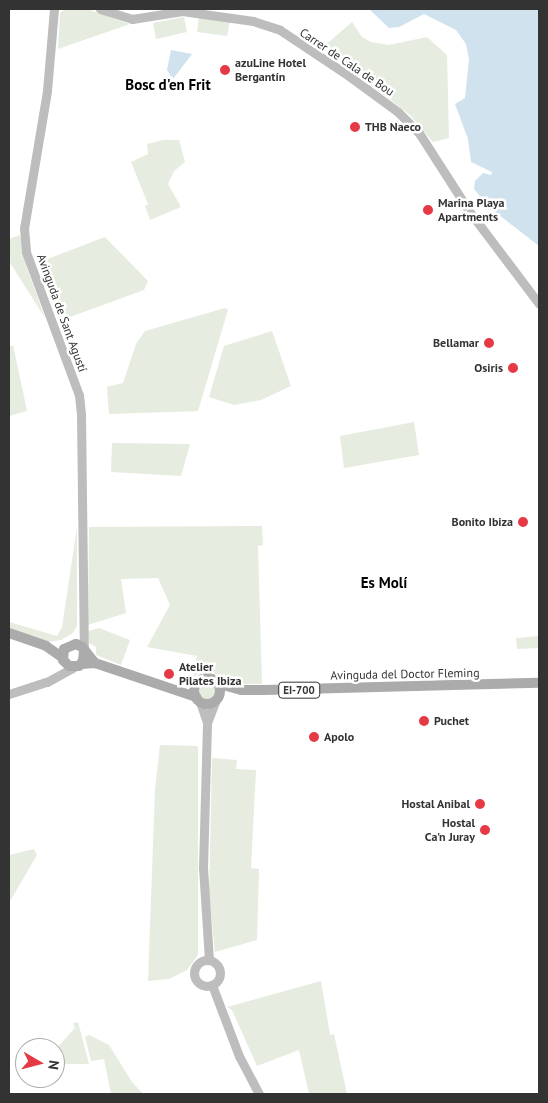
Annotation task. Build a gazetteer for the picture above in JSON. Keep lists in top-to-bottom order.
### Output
{
  "streets": {
    "main road": ["Avinguda del Doctor Fleming", "EI-700"],
    "street": ["Carrer de Cala de Bou", "Avinguda de Sant Agustí"]
  },
  "crossings": [
    ["Avinguda de Sant Agustí", "EI-700"],
    ["Avinguda del Doctor Fleming", "EI-700"]
  ],
  "districts": ["Bosc d'en Frit", "Es Molí"],
  "places": [
    "azuLine Hotel Bergantín",
    "THB Naeco",
    "Marina Playa Apartments",
    "Bellamar",
    "Osiris",
    "Bonito Ibiza",
    "Atelier Pilates Ibiza",
    "Puchet",
    "Apolo",
    "Hostal Anibal",
    "Hostal Ca'n Juray"
  ],
  "north": "right"
}
